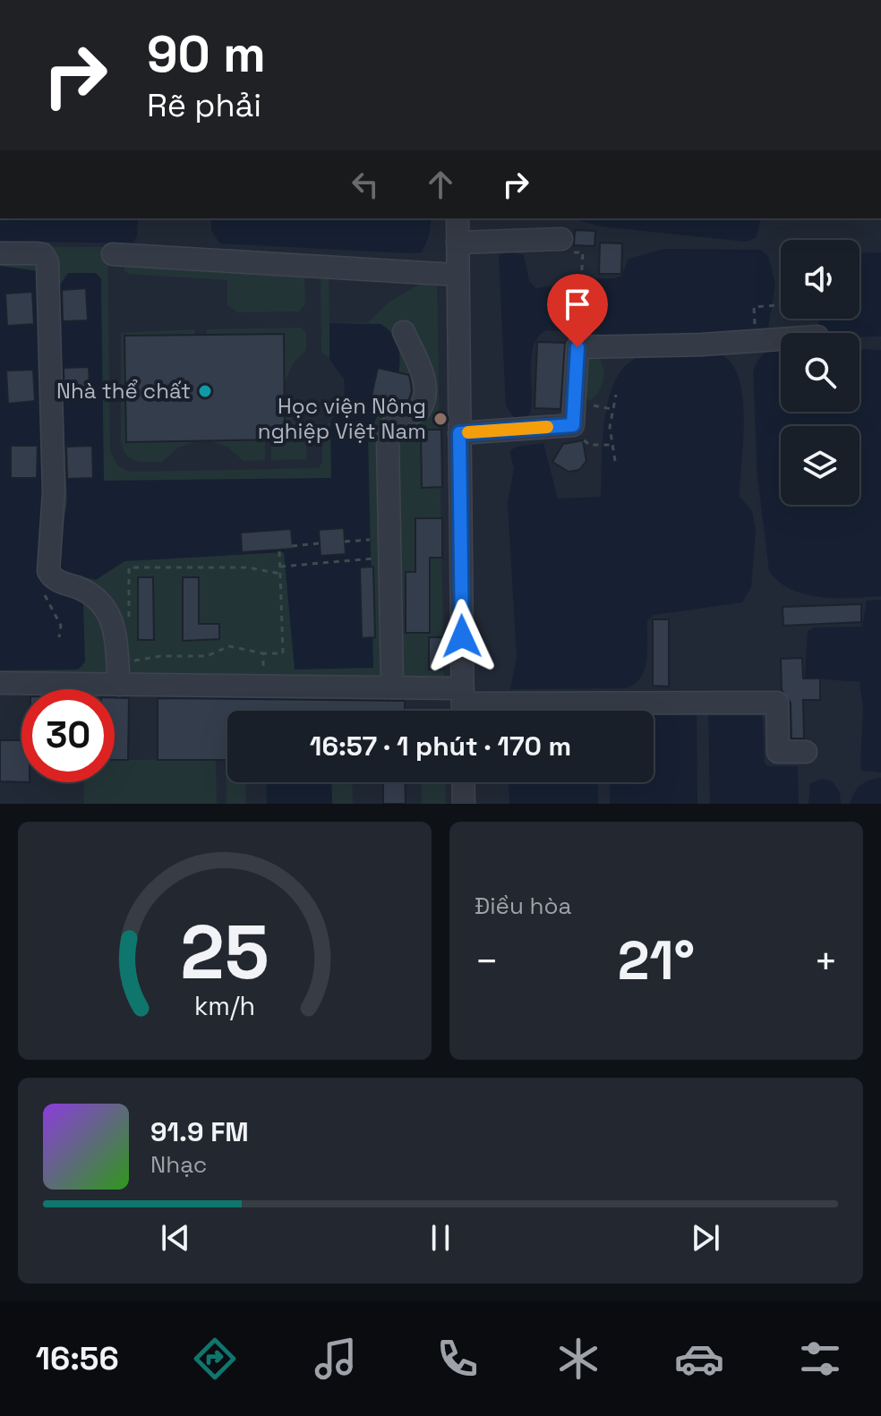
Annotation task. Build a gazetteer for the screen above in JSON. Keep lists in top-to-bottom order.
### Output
{
  "places": ["Nhà thể chất", "Học viện Nông nghiệp Việt Nam"],
  "page": {
    "turn": ["90 m", "Rẽ phải"],
    "limit": "30",
    "trip": "16:57 · 1 phút · 170 m",
    "tile": "Điều hòa",
    "heat": ["−", "21°", "+"],
    "song": ["91.9 FM", "Nhạc"],
    "tabs": "16:56",
    "gauge": ["25", "km/h"]
  }
}
